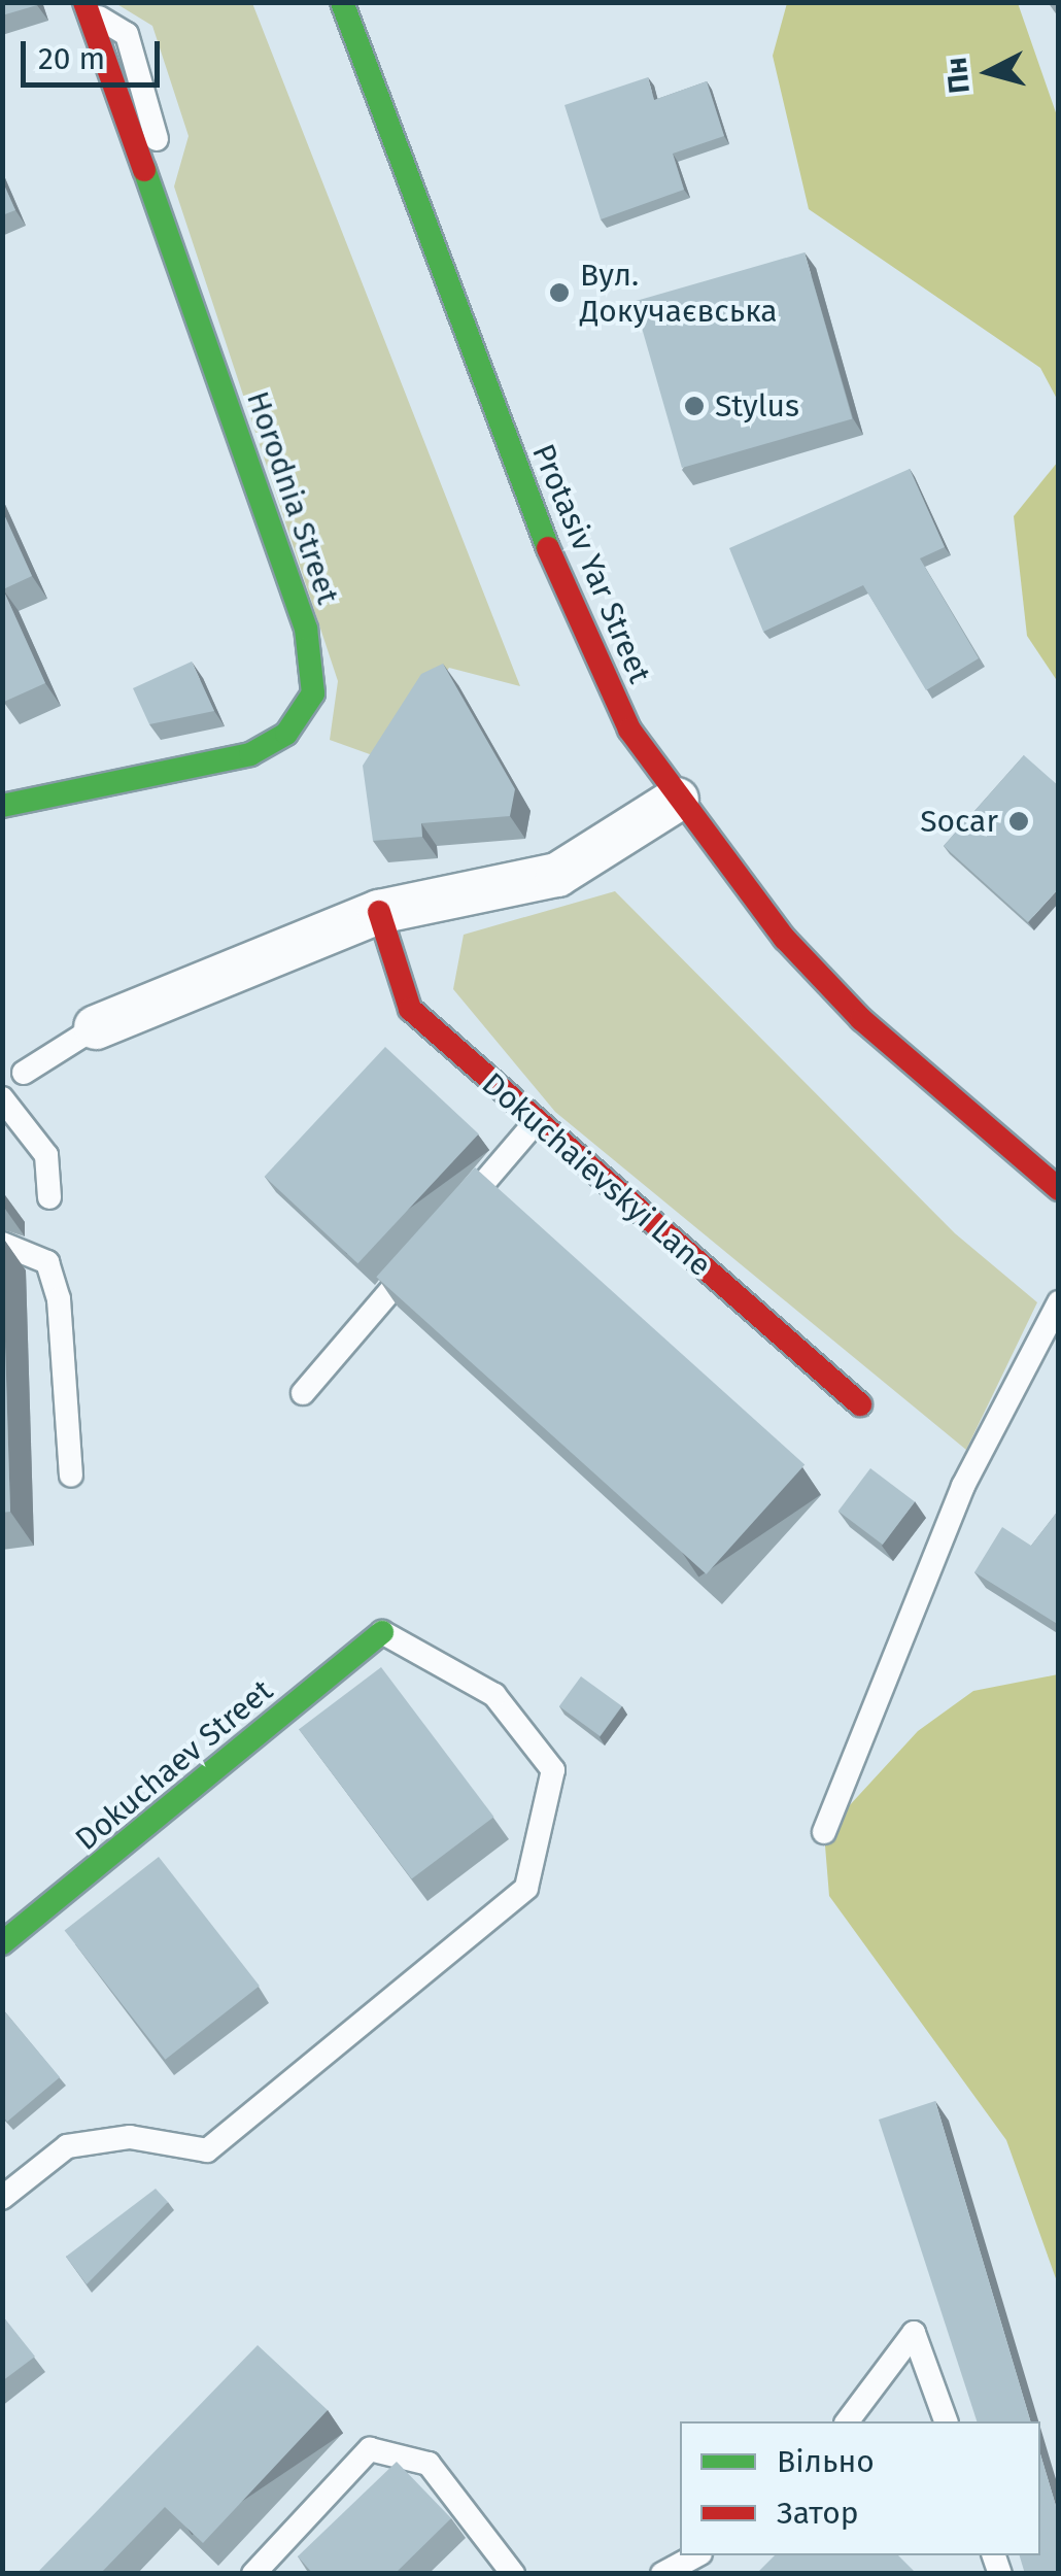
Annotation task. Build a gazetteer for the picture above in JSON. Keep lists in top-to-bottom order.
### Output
{
  "streets": {
    "street": [
      "Horodnia Street",
      "Protasiv Yar Street",
      "Dokuchaievskyi Lane",
      "Dokuchaev Street"
    ]
  },
  "places": ["Вул. Докучаєвська", "Stylus", "Socar"],
  "legend": ["Вільно", "Затор"],
  "scale_bar": "20 m",
  "north": "left"
}
